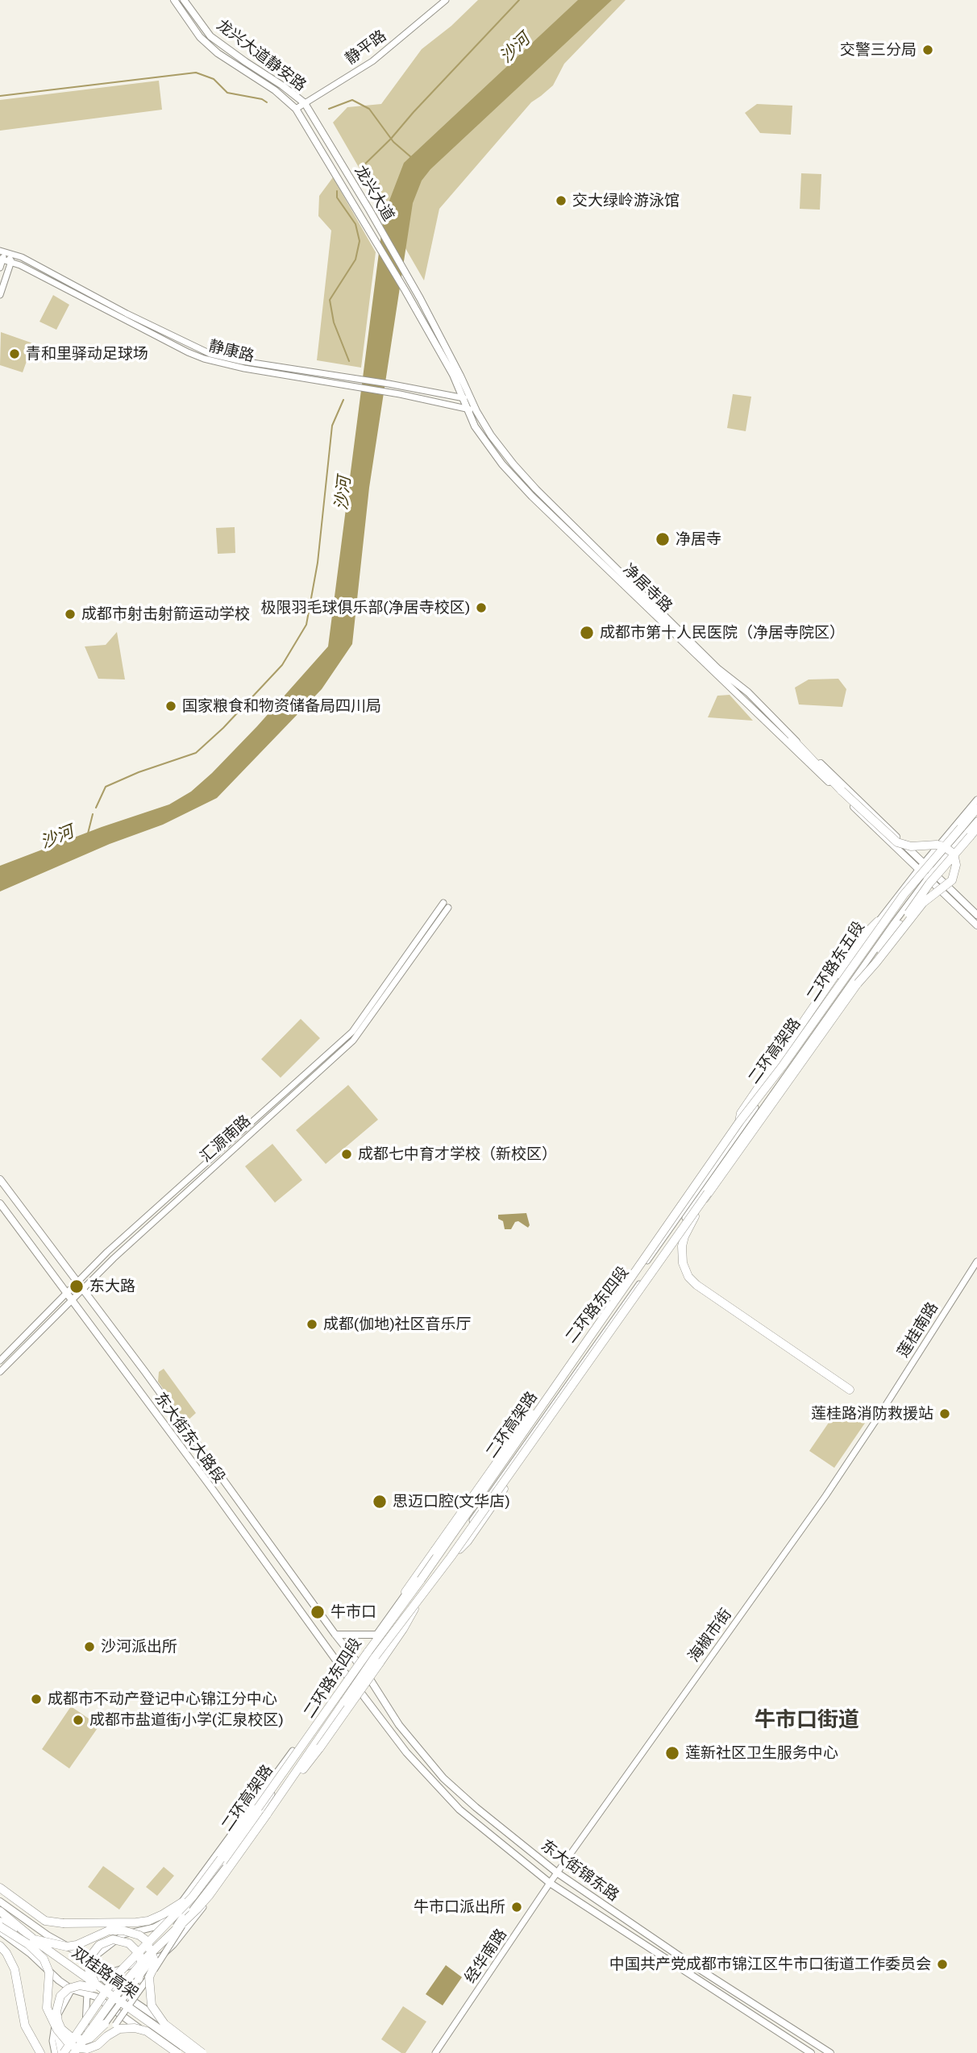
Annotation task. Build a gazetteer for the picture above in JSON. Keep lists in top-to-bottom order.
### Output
{
  "streets": {
    "highway": ["二环高架路", "双桂路高架"],
    "main road": [
      "静平路",
      "龙兴大道静安路",
      "龙兴大道",
      "静康路",
      "净居寺路",
      "二环路东五段",
      "汇源南路",
      "二环路东四段",
      "莲桂南路",
      "东大街东大路段",
      "海椒市街",
      "东大街锦东路",
      "经华南路"
    ]
  },
  "crossings": [
    ["静平路", "龙兴大道静安路"],
    ["静平路", "龙兴大道"],
    ["龙兴大道静安路", "龙兴大道"],
    ["龙兴大道", "净居寺路"],
    ["静康路", "净居寺路"],
    ["净居寺路", "二环路东五段"],
    ["二环路东五段", "二环路东四段"],
    ["二环高架路", "二环路东四段"],
    ["汇源南路", "东大街东大路段"],
    ["二环路东四段", "东大街东大路段"],
    ["二环路东四段", "东大街锦东路"],
    ["莲桂南路", "海椒市街"],
    ["东大街东大路段", "东大街锦东路"],
    ["海椒市街", "东大街锦东路"],
    ["海椒市街", "经华南路"],
    ["东大街锦东路", "经华南路"]
  ],
  "districts": ["牛市口街道"],
  "water": ["沙河"],
  "places": [
    "交警三分局",
    "交大绿岭游泳馆",
    "青和里驿动足球场",
    "净居寺",
    "极限羽毛球俱乐部(净居寺校区)",
    "成都市射击射箭运动学校",
    "成都市第十人民医院（净居寺院区）",
    "国家粮食和物资储备局四川局",
    "成都七中育才学校（新校区）",
    "东大路",
    "成都(伽地)社区音乐厅",
    "莲桂路消防救援站",
    "思迈口腔(文华店)",
    "牛市口",
    "沙河派出所",
    "成都市不动产登记中心锦江分中心",
    "成都市盐道街小学(汇泉校区)",
    "莲新社区卫生服务中心",
    "牛市口派出所",
    "中国共产党成都市锦江区牛市口街道工作委员会"
  ]
}
